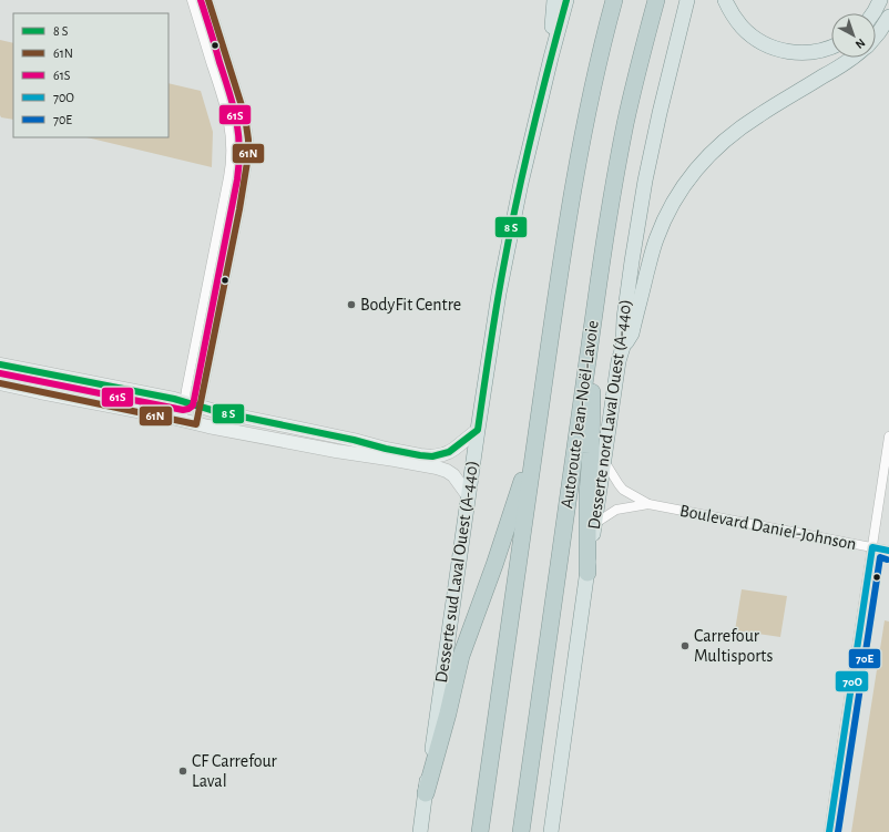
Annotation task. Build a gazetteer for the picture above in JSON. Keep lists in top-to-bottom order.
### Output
{
  "streets": {
    "highway": ["Autoroute Jean-Noël-Lavoie"],
    "main road": ["Desserte nord Laval Ouest (A-440)", "Desserte sud Laval Ouest (A-440)"],
    "street": ["Boulevard Daniel-Johnson"]
  },
  "crossings": [
    ["Desserte nord Laval Ouest (A-440)", "Boulevard Daniel-Johnson"]
  ],
  "places": ["BodyFit Centre", "Carrefour Multisports", "CF Carrefour Laval"],
  "lines": [
    "transit line 61N",
    "transit line 61S",
    "transit line 70O",
    "transit line 70E"
  ],
  "legend": [
    "8 S",
    "61N",
    "61S",
    "70O",
    "70E"
  ],
  "north": "bottom right"
}
